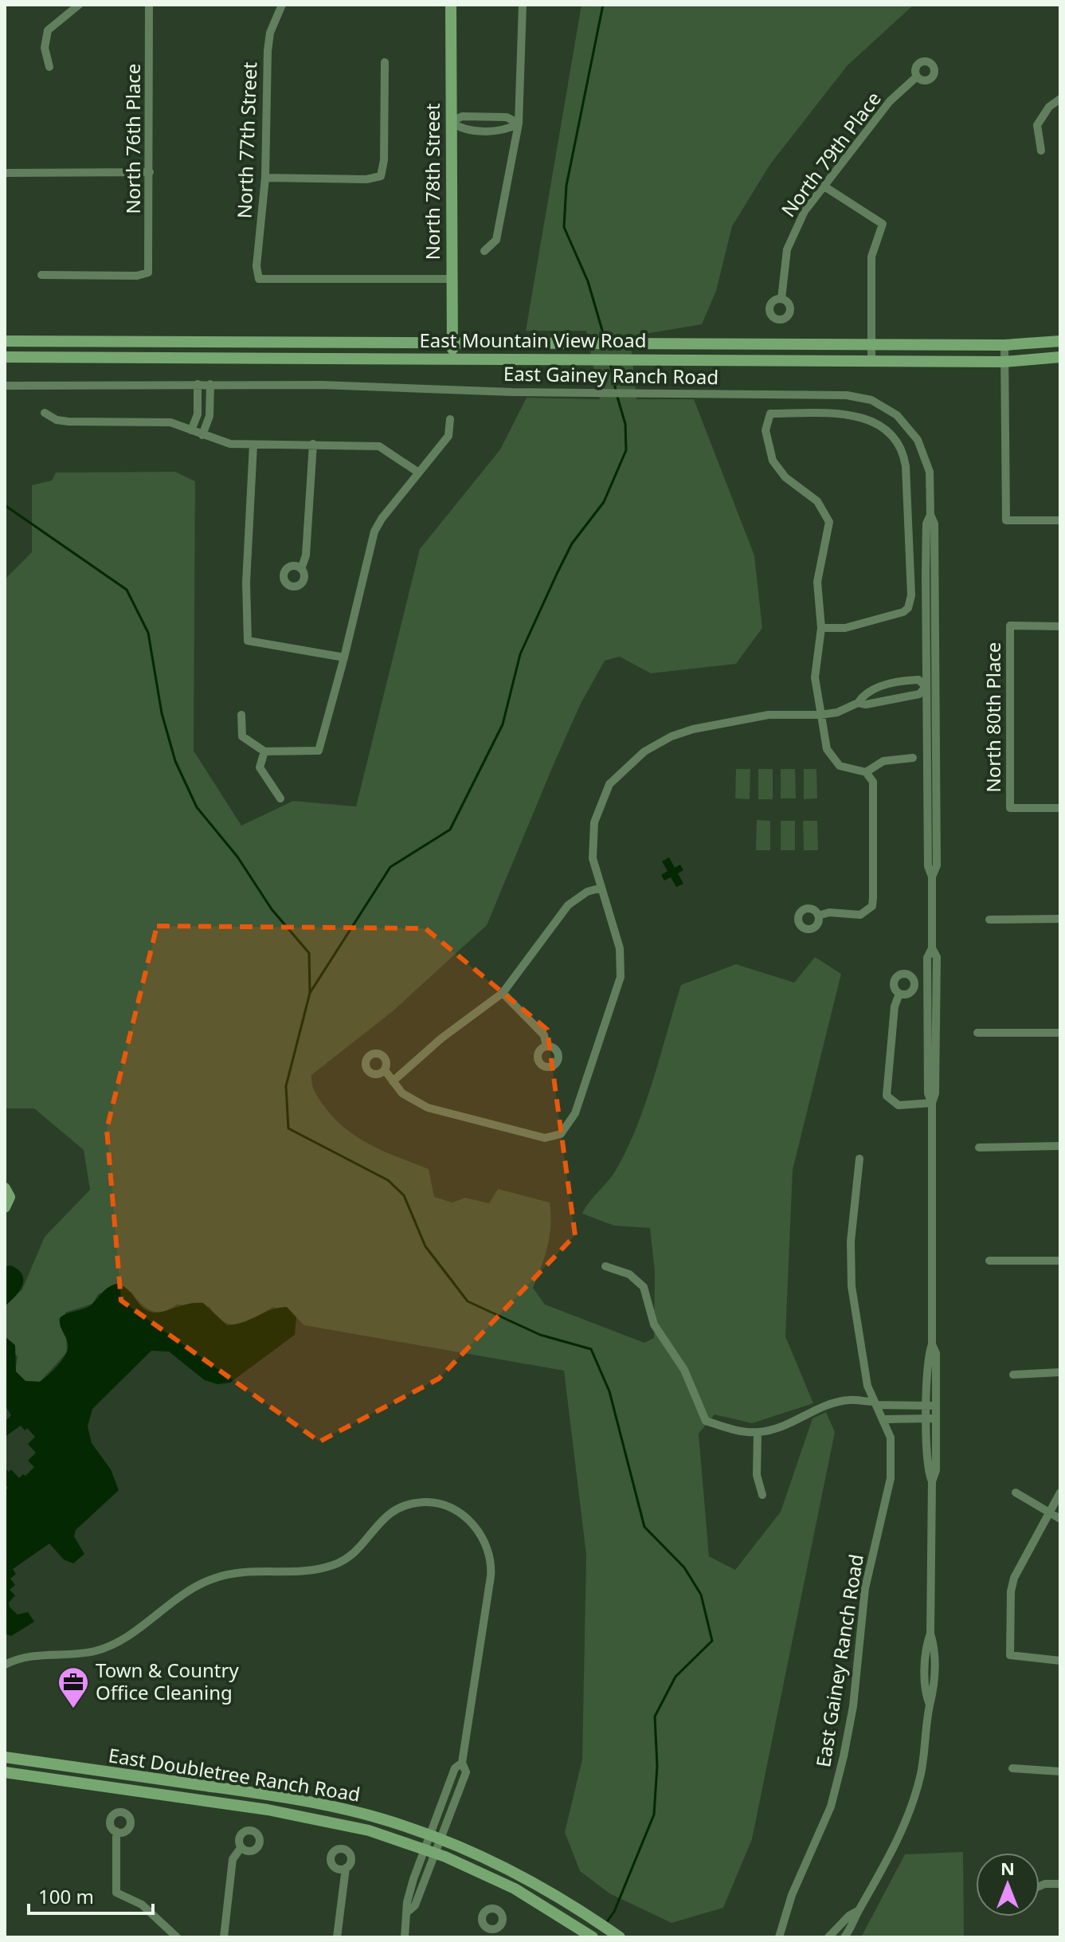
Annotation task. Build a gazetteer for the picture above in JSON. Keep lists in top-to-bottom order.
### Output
{
  "streets": {
    "main road": ["North 78th Street", "East Mountain View Road", "East Doubletree Ranch Road"],
    "street": [
      "North 76th Place",
      "North 77th Street",
      "North 79th Place",
      "East Gainey Ranch Road",
      "North 80th Place"
    ]
  },
  "crossings": [
    ["North 77th Street", "North 78th Street"],
    ["North 78th Street", "East Mountain View Road"]
  ],
  "places": {
    "office": ["Town & Country Office Cleaning"]
  },
  "scale_bar": "100 m",
  "north": "top"
}
